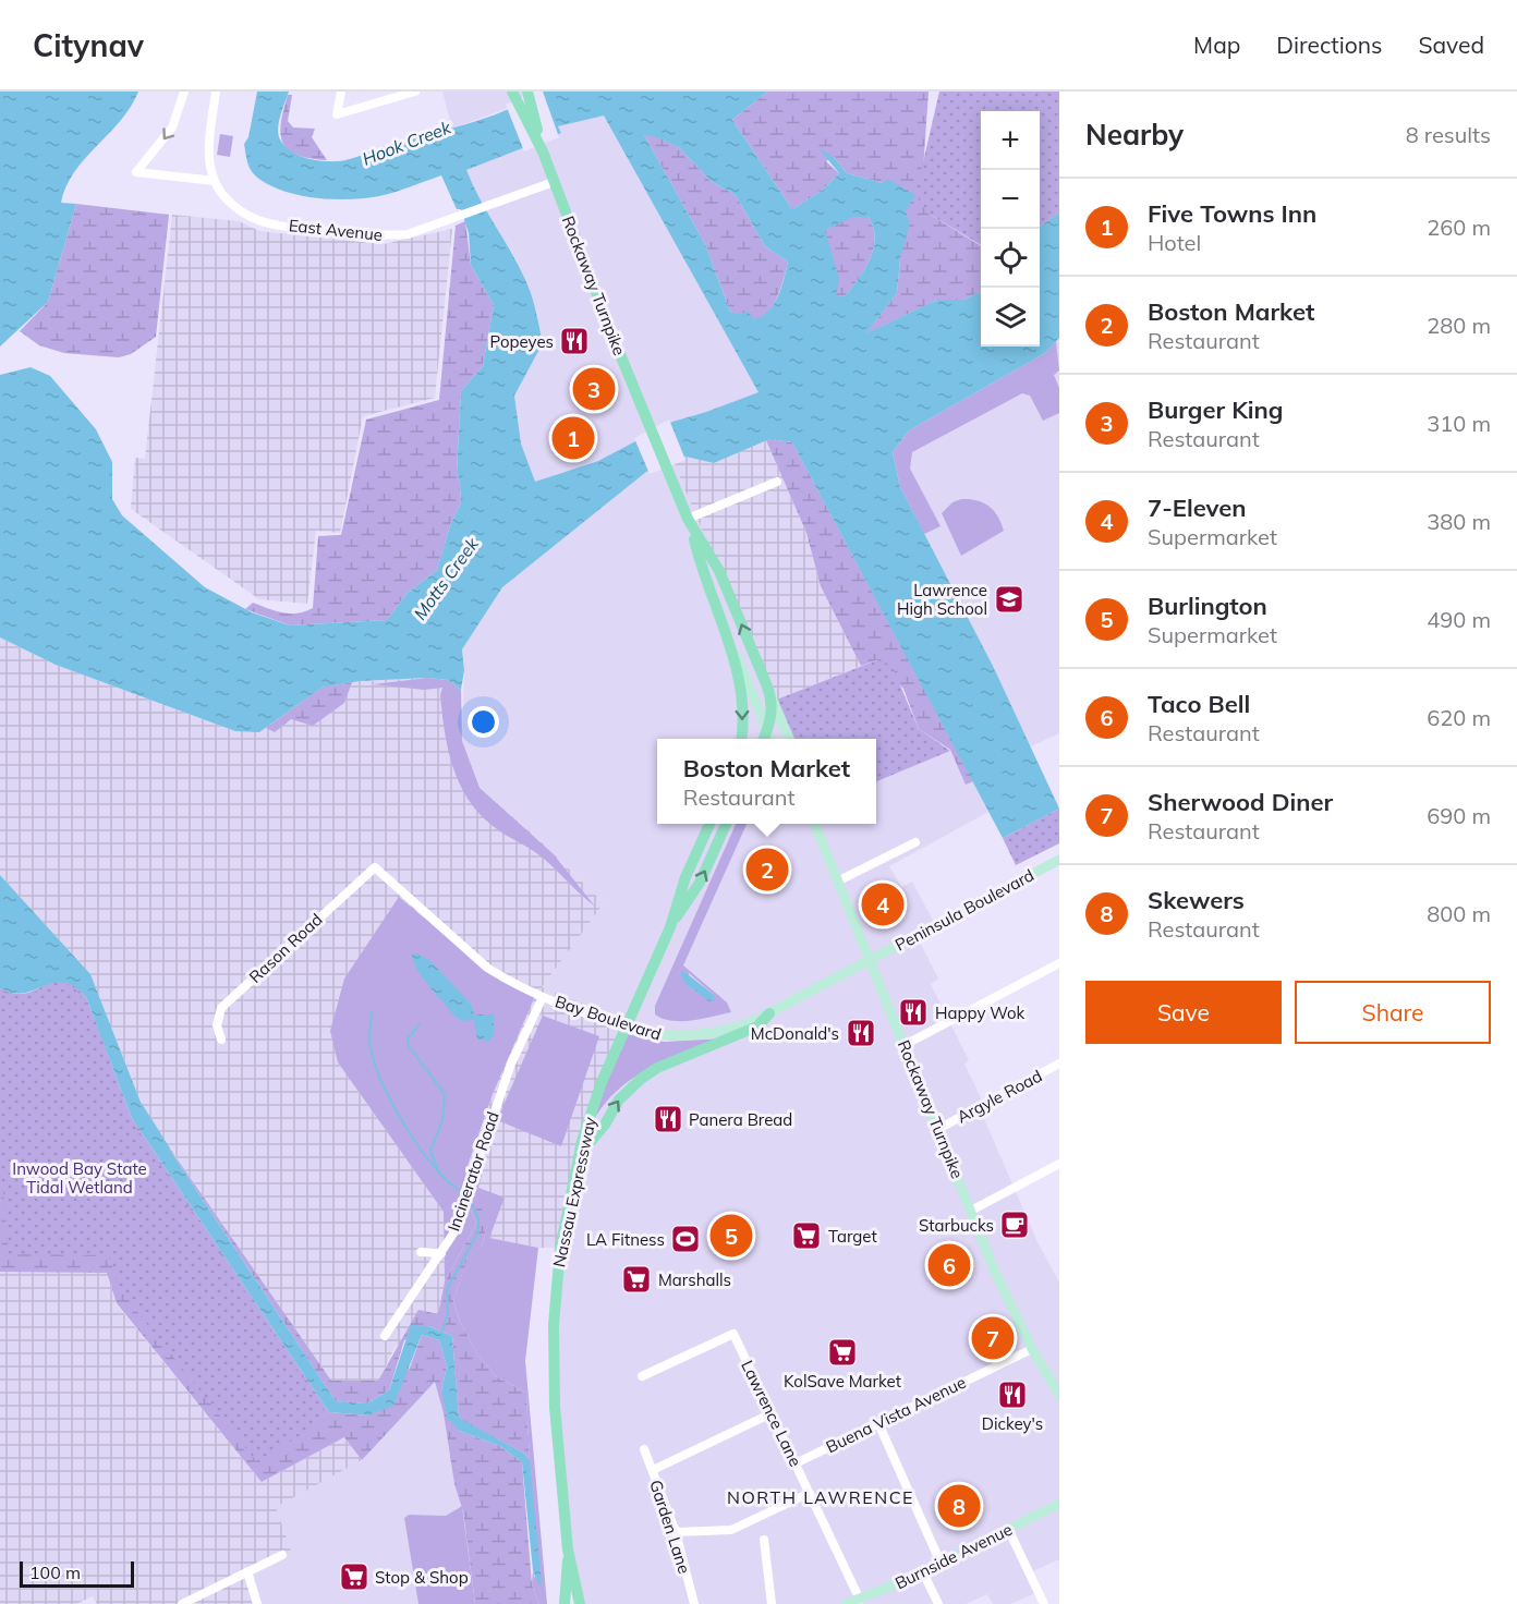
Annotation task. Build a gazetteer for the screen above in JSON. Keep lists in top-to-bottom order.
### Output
{
  "streets": {
    "highway": ["Rockaway Turnpike", "Nassau Expressway"],
    "main road": ["Peninsula Boulevard", "Bay Boulevard", "Burnside Avenue"],
    "street": [
      "East Avenue",
      "Rason Road",
      "Argyle Road",
      "Incinerator Road",
      "Lawrence Lane",
      "Buena Vista Avenue",
      "Garden Lane"
    ]
  },
  "crossings": [
    ["East Avenue", "Rockaway Turnpike"],
    ["Rockaway Turnpike", "Peninsula Boulevard"],
    ["Rockaway Turnpike", "Bay Boulevard"],
    ["Rockaway Turnpike", "Argyle Road"],
    ["Rockaway Turnpike", "Buena Vista Avenue"],
    ["Peninsula Boulevard", "Bay Boulevard"],
    ["Rason Road", "Bay Boulevard"],
    ["Bay Boulevard", "Incinerator Road"],
    ["Bay Boulevard", "Nassau Expressway"],
    ["Lawrence Lane", "Buena Vista Avenue"],
    ["Lawrence Lane", "Burnside Avenue"]
  ],
  "districts": ["NORTH LAWRENCE"],
  "water": ["Hook Creek", "Motts Creek"],
  "parks": ["Inwood Bay State Tidal Wetland"],
  "places": {
    "restaurant": [
      "Popeyes",
      "Happy Wok",
      "McDonald's",
      "Panera Bread",
      "Dickey's"
    ],
    "school or university": ["Lawrence High School"],
    "cafe": ["Starbucks"],
    "supermarket": [
      "Target",
      "Marshalls",
      "KolSave Market",
      "Stop & Shop"
    ],
    "sports": ["LA Fitness"]
  },
  "scale_bar": "100 m",
  "page": {
    "header": "Citynav",
    "nav": ["Map", "Directions", "Saved"],
    "heading": ["Nearby", "8 results"],
    "map_buttons": ["+", "−"],
    "list": [
      {
        "mark": "1",
        "name": "Five Towns Inn",
        "note": "Hotel",
        "value": "260 m"
      },
      {
        "mark": "2",
        "name": "Boston Market",
        "note": "Restaurant",
        "value": "280 m"
      },
      {
        "mark": "3",
        "name": "Burger King",
        "note": "Restaurant",
        "value": "310 m"
      },
      {
        "mark": "4",
        "name": "7-Eleven",
        "note": "Supermarket",
        "value": "380 m"
      },
      {
        "mark": "5",
        "name": "Burlington",
        "note": "Supermarket",
        "value": "490 m"
      },
      {
        "mark": "6",
        "name": "Taco Bell",
        "note": "Restaurant",
        "value": "620 m"
      },
      {
        "mark": "7",
        "name": "Sherwood Diner",
        "note": "Restaurant",
        "value": "690 m"
      },
      {
        "mark": "8",
        "name": "Skewers",
        "note": "Restaurant",
        "value": "800 m"
      }
    ],
    "pins": [
      "3",
      "1",
      "2",
      "4",
      "5",
      "6",
      "7",
      "8"
    ],
    "popup": ["Boston Market", "Restaurant"],
    "buttons": ["Save", "Share"],
    "scale": "100 m"
  }
}
